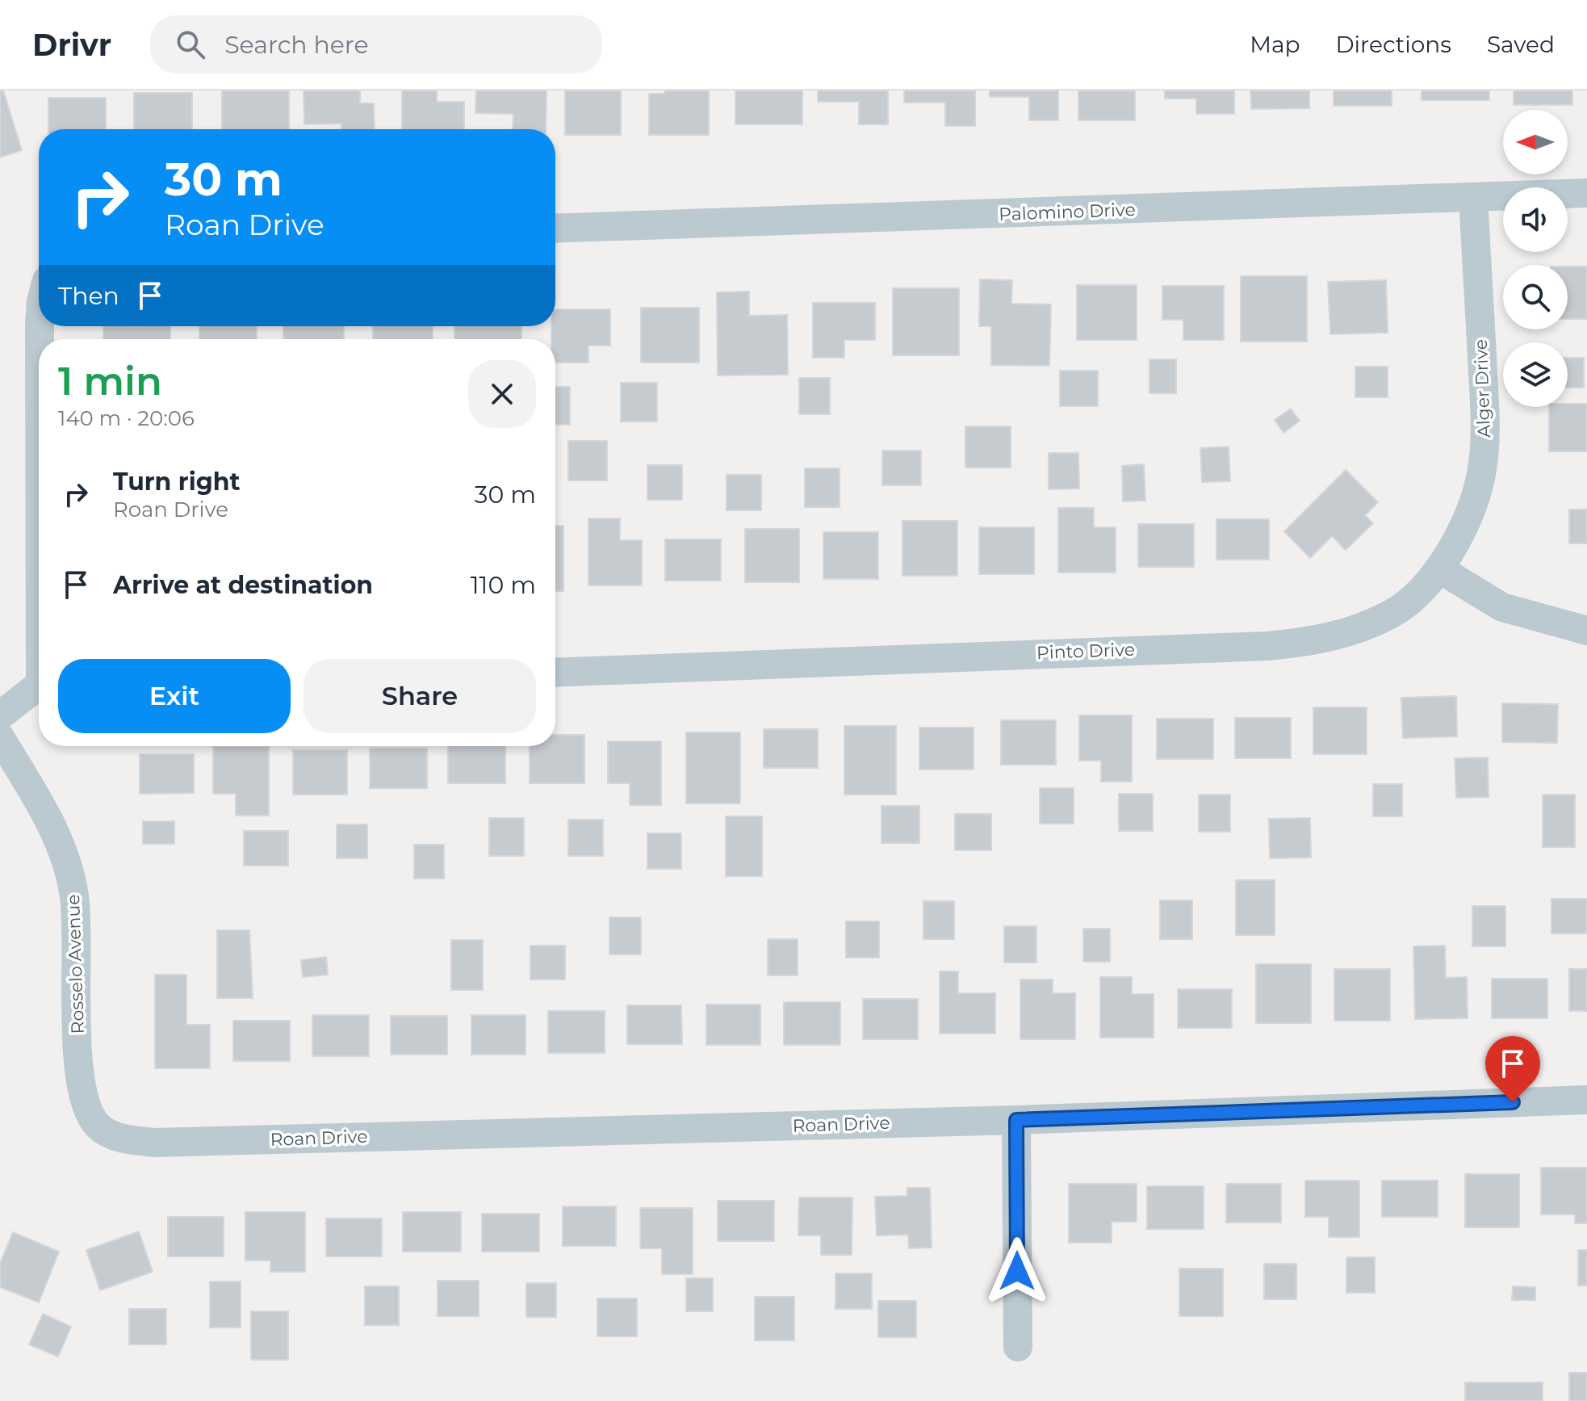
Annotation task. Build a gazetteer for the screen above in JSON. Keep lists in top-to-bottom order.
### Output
{
  "streets": {
    "street": [
      "Palomino Drive",
      "Alger Drive",
      "Pinto Drive",
      "Rosselo Avenue",
      "Roan Drive"
    ]
  },
  "crossings": [
    ["Palomino Drive", "Alger Drive"],
    ["Alger Drive", "Pinto Drive"],
    ["Rosselo Avenue", "Roan Drive"]
  ],
  "north": "left",
  "page": {
    "header": "Drivr",
    "search": "Search here",
    "nav": ["Map", "Directions", "Saved"],
    "turn": ["30 m", "Roan Drive"],
    "then": "Then",
    "heading": ["1 min", "140 m · 20:06"],
    "list": [
      {
        "name": "Turn right",
        "note": "Roan Drive",
        "value": "30 m"
      },
      {
        "name": "Arrive at destination",
        "value": "110 m"
      }
    ],
    "buttons": ["Exit", "Share"]
  }
}
